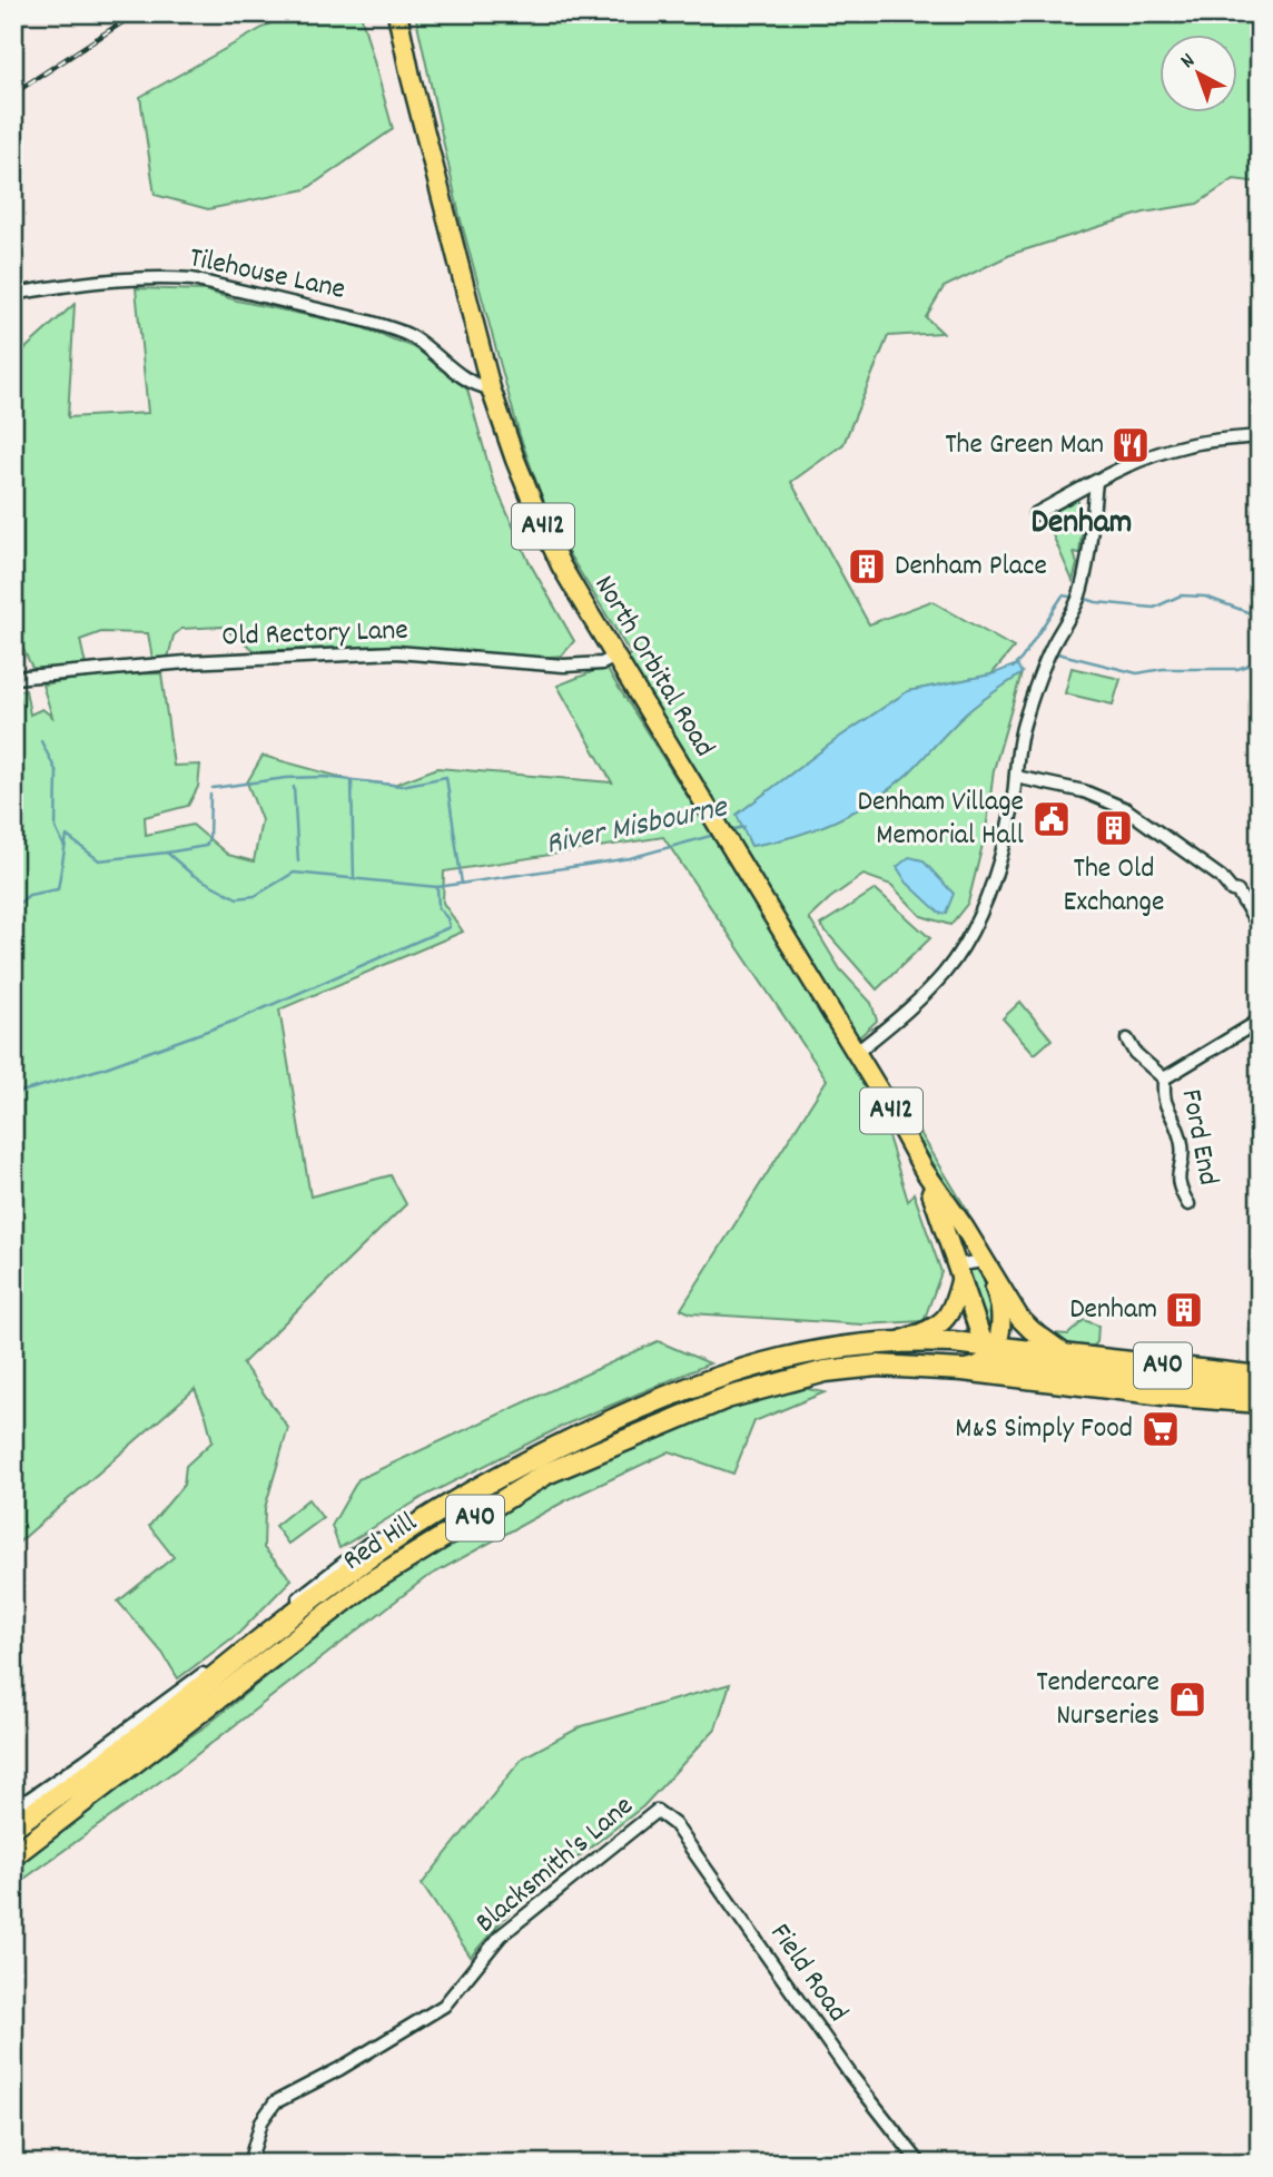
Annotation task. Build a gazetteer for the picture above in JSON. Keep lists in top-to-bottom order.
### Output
{
  "streets": {
    "highway": ["A40", "Red Hill"],
    "main road": ["A412", "North Orbital Road"],
    "street": [
      "Tilehouse Lane",
      "Old Rectory Lane",
      "Ford End",
      "Blacksmith's Lane",
      "Field Road"
    ]
  },
  "crossings": [
    ["Tilehouse Lane", "North Orbital Road"],
    ["Old Rectory Lane", "North Orbital Road"],
    ["North Orbital Road", "A40"],
    ["North Orbital Road", "Red Hill"],
    ["A40", "Red Hill"],
    ["Blacksmith's Lane", "Field Road"]
  ],
  "districts": ["Denham"],
  "water": ["River Misbourne"],
  "places": {
    "restaurant": ["The Green Man"],
    "building": ["Denham Place", "The Old Exchange", "Denham"],
    "public building": ["Denham Village Memorial Hall"],
    "supermarket": ["M&S Simply Food"],
    "shop": ["Tendercare Nurseries"]
  },
  "north": "top left"
}
